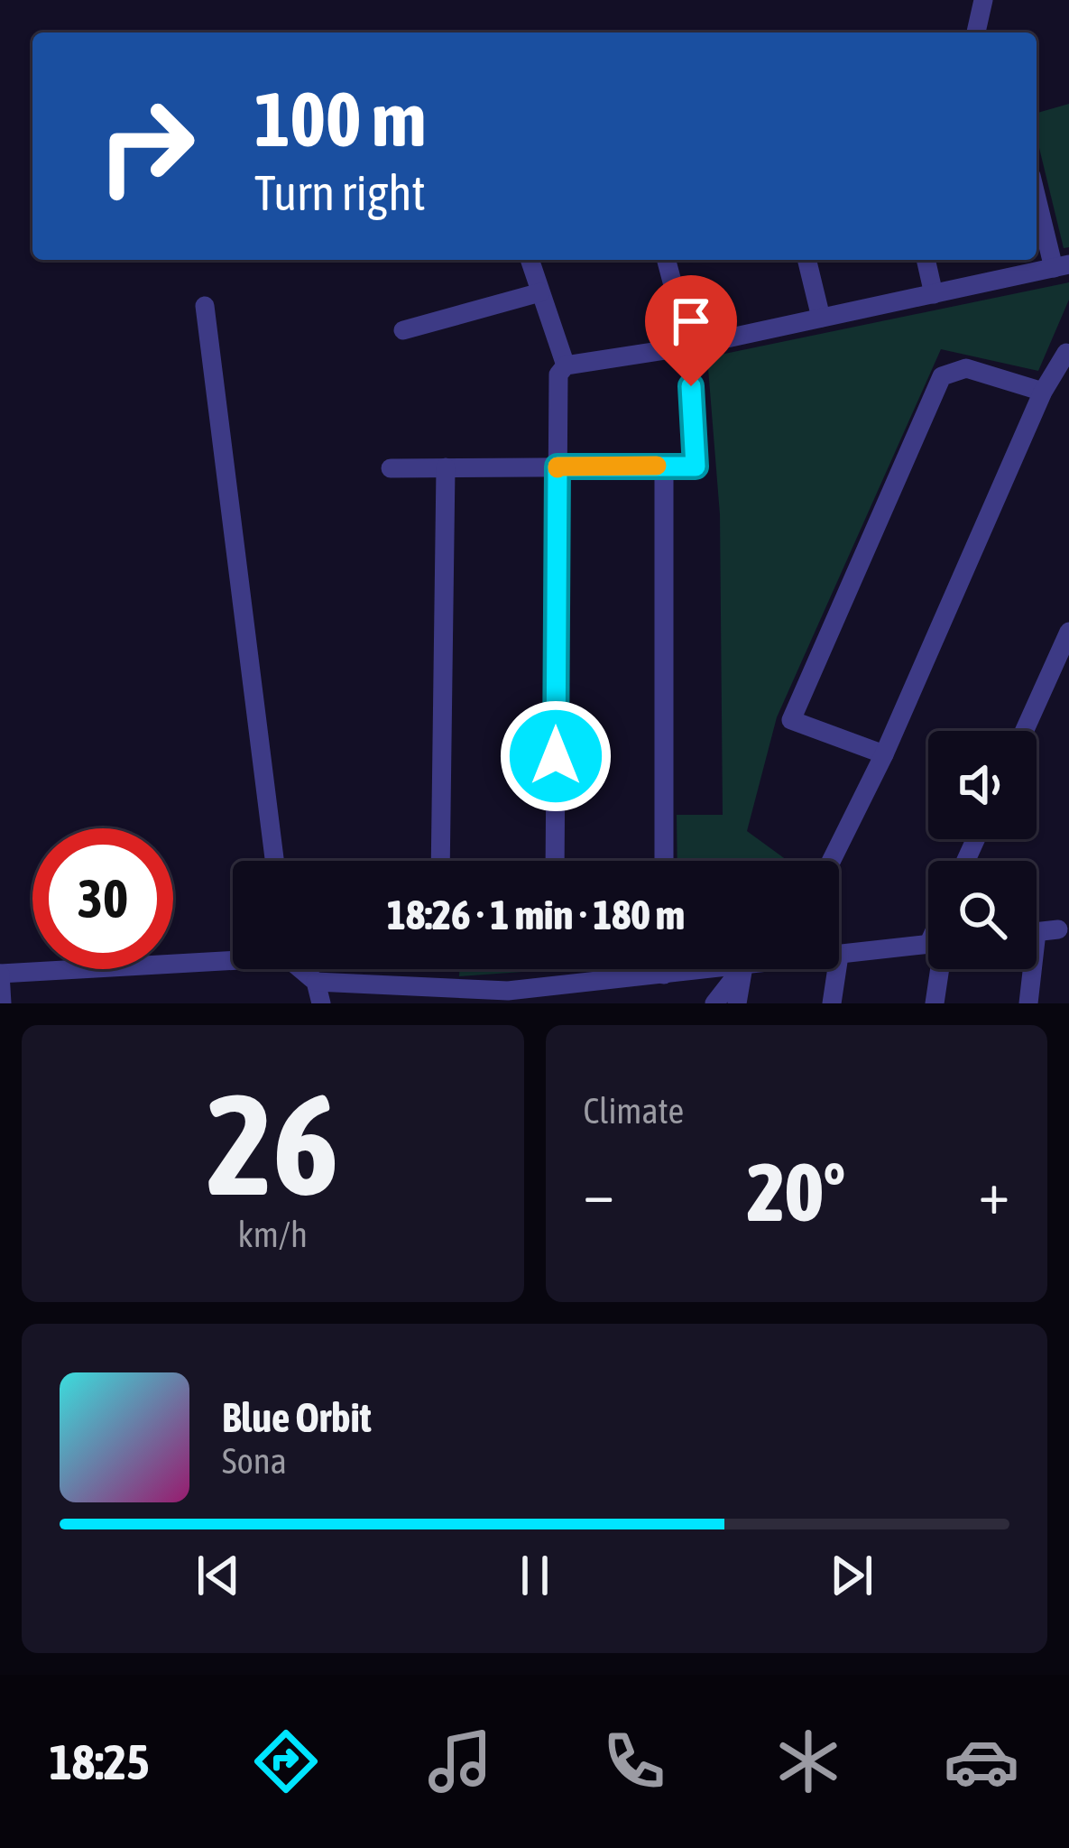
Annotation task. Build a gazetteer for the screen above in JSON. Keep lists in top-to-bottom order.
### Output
{
  "page": {
    "turn": ["100 m", "Turn right"],
    "limit": "30",
    "trip": "18:26 · 1 min · 180 m",
    "tile": [
      ["26", "km/h"],
      "Climate"
    ],
    "heat": ["−", "20°", "+"],
    "song": ["Blue Orbit", "Sona"],
    "tabs": "18:25"
  }
}
